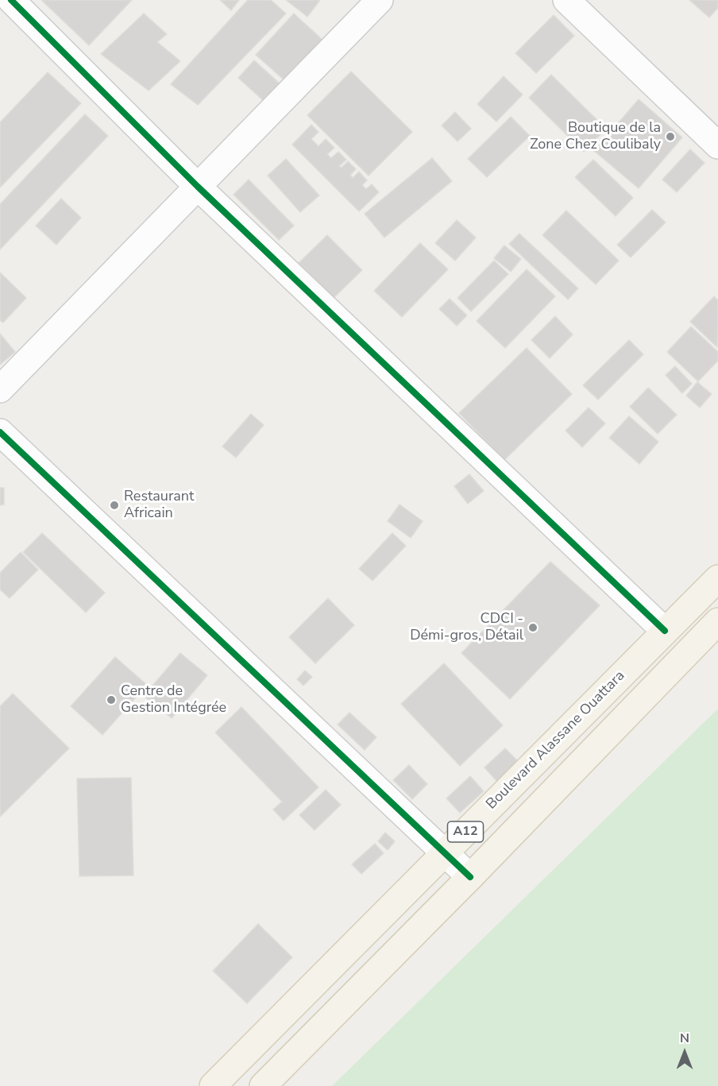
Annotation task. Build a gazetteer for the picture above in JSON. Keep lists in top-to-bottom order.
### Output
{
  "streets": {
    "main road": ["Boulevard Alassane Ouattara", "A12"]
  },
  "places": [
    "Boutique de la Zone Chez Coulibaly",
    "Restaurant Africain",
    "CDCI - Démi-gros, Détail",
    "Centre de Gestion Intégrée"
  ],
  "north": "top"
}
